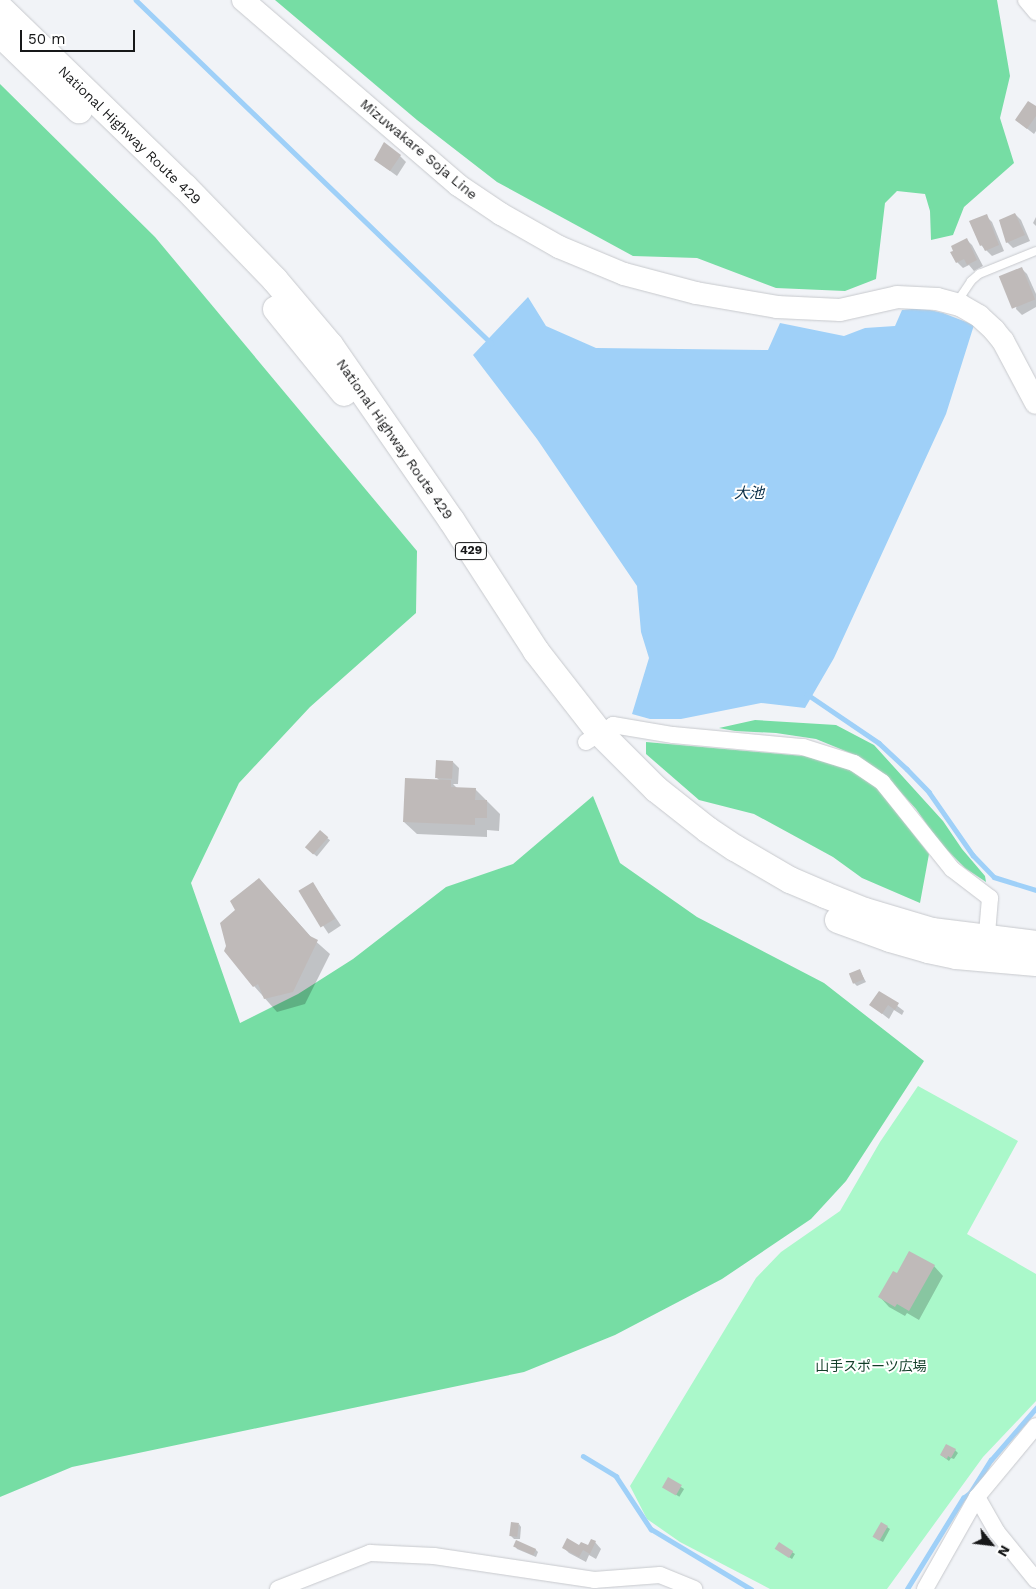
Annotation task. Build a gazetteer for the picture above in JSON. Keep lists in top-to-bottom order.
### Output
{
  "streets": {
    "highway": ["National Highway Route 429", "429"],
    "main road": ["Mizuwakare Soja Line"]
  },
  "water": ["大池"],
  "parks": ["山手スポーツ広場"],
  "scale_bar": "50 m",
  "north": "bottom right"
}
